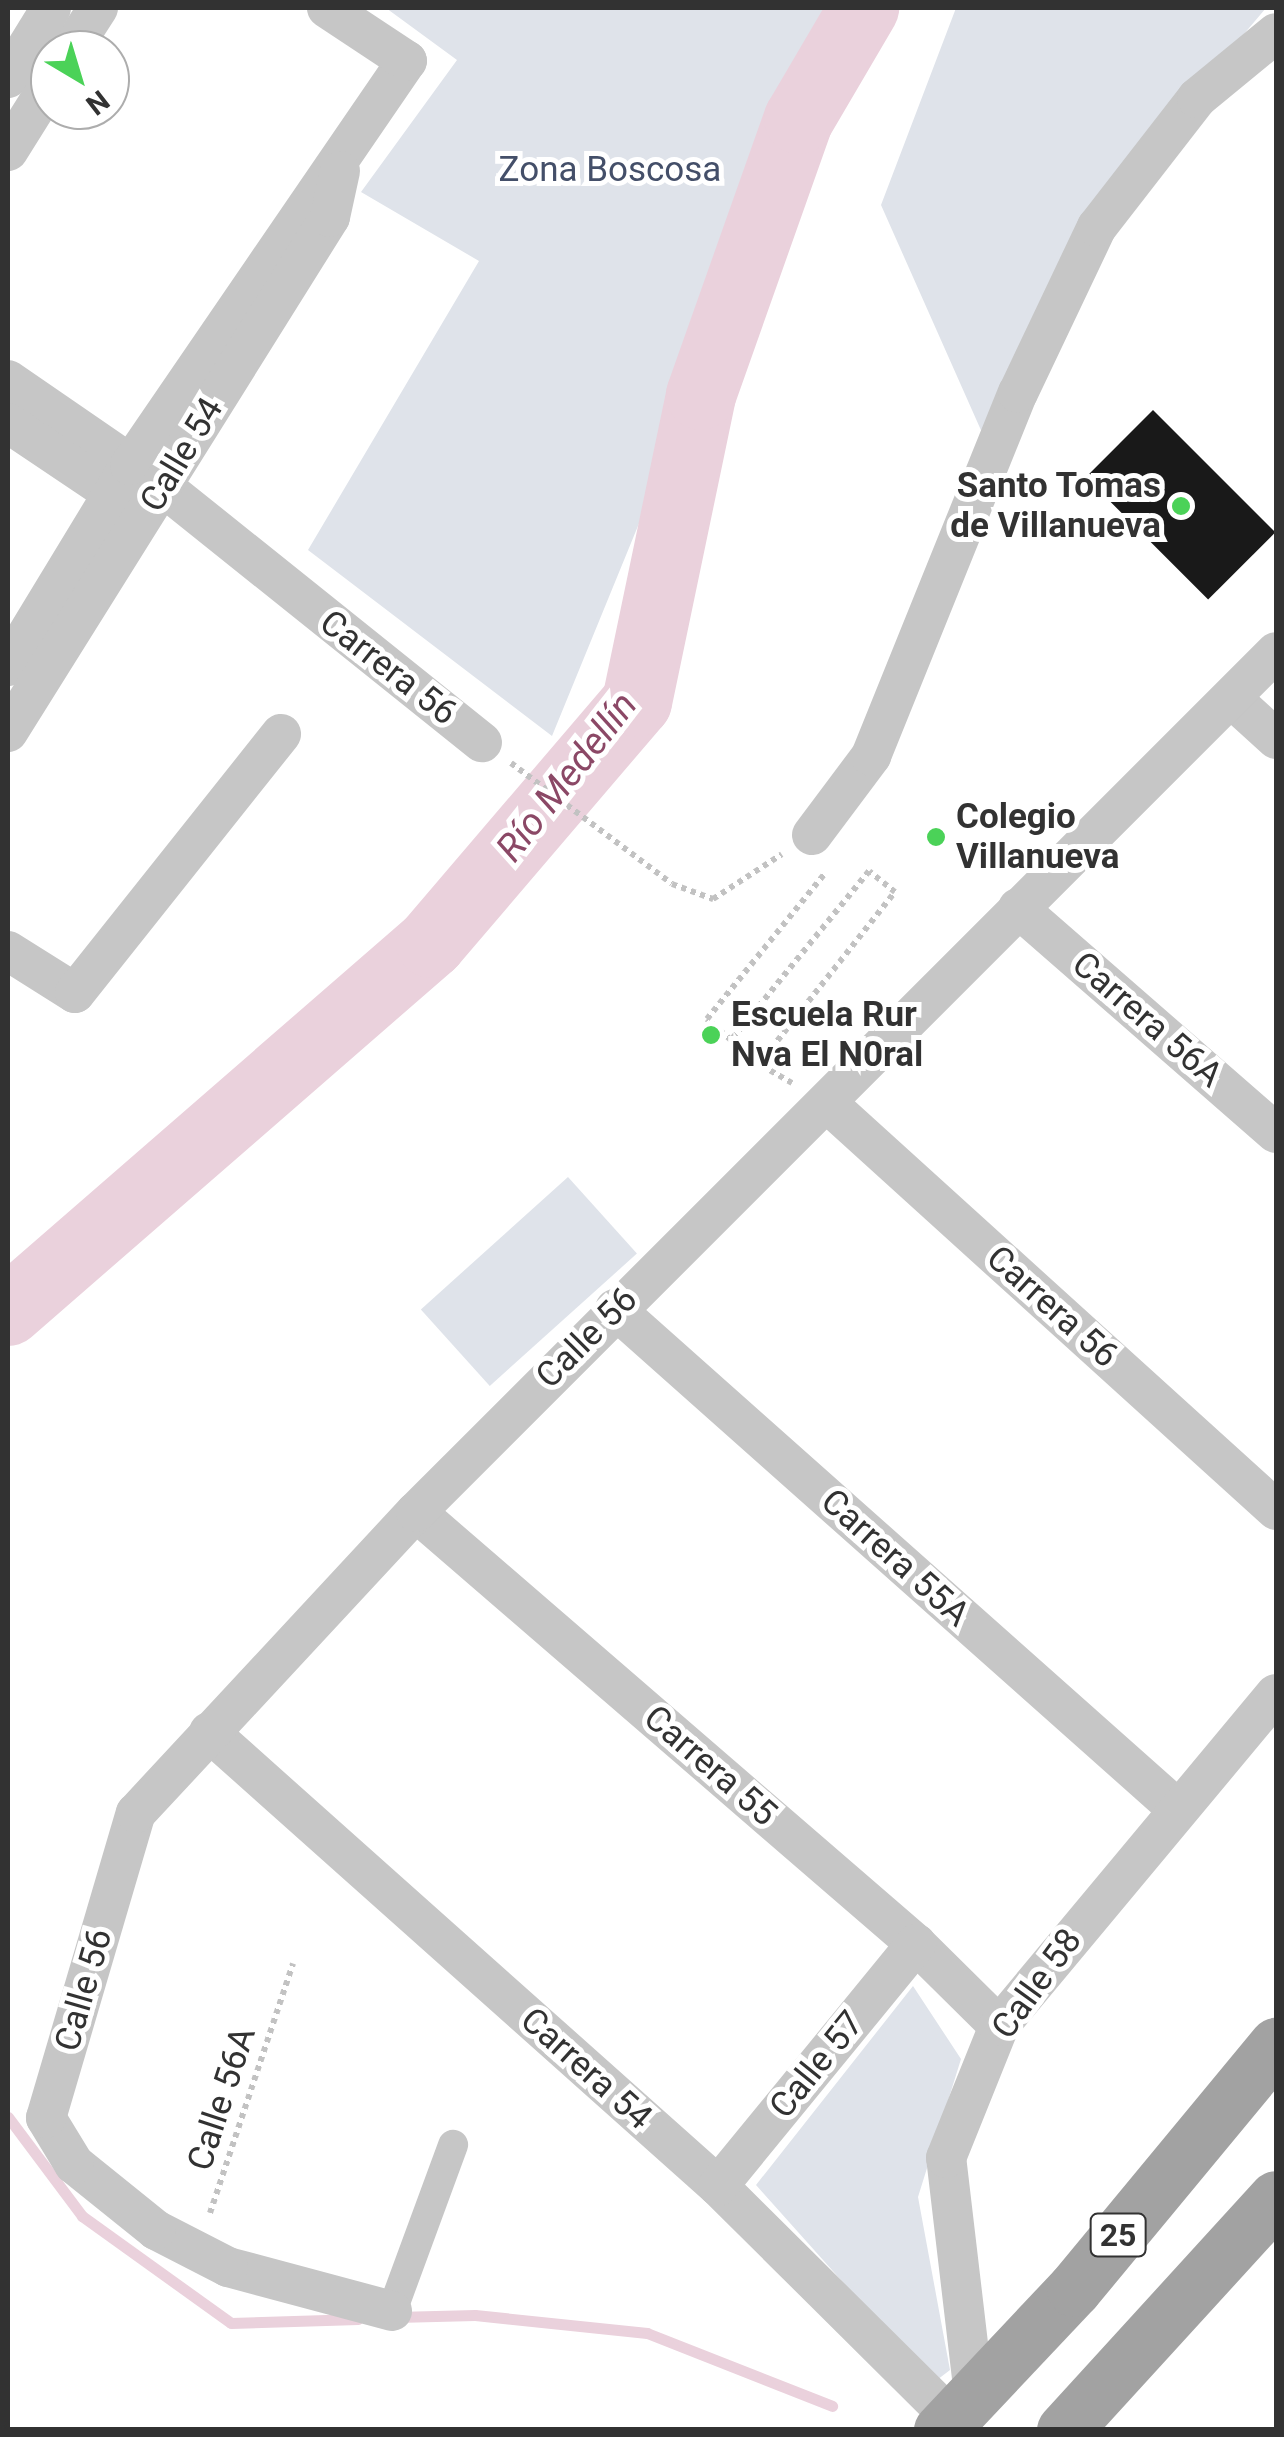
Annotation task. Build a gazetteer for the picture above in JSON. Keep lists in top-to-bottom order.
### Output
{
  "streets": {
    "highway": ["25"],
    "street": [
      "Calle 54",
      "Carrera 56",
      "Carrera 56A",
      "Calle 56",
      "Carrera 55A",
      "Carrera 55",
      "Calle 58",
      "Calle 57",
      "Carrera 54"
    ],
    "path": ["Calle 56A"]
  },
  "crossings": [
    ["Calle 54", "Carrera 56"],
    ["Carrera 56", "Calle 56"],
    ["Carrera 56A", "Calle 56"],
    ["Calle 56", "Carrera 55A"],
    ["Calle 56", "Carrera 55"],
    ["Calle 56", "Carrera 54"],
    ["Calle 56", "Calle 56A"],
    ["Carrera 55A", "Calle 58"],
    ["Carrera 55", "Calle 58"],
    ["Carrera 55", "Calle 57"],
    ["Calle 58", "Carrera 54"],
    ["Calle 58", "25"],
    ["Calle 57", "Carrera 54"],
    ["Carrera 54", "25"]
  ],
  "water": ["Río Medellín"],
  "parks": ["Zona Boscosa"],
  "places": ["Santo Tomas de Villanueva", "Colegio Villanueva", "Escuela Rur Nva El N0ral"],
  "north": "bottom right"
}
